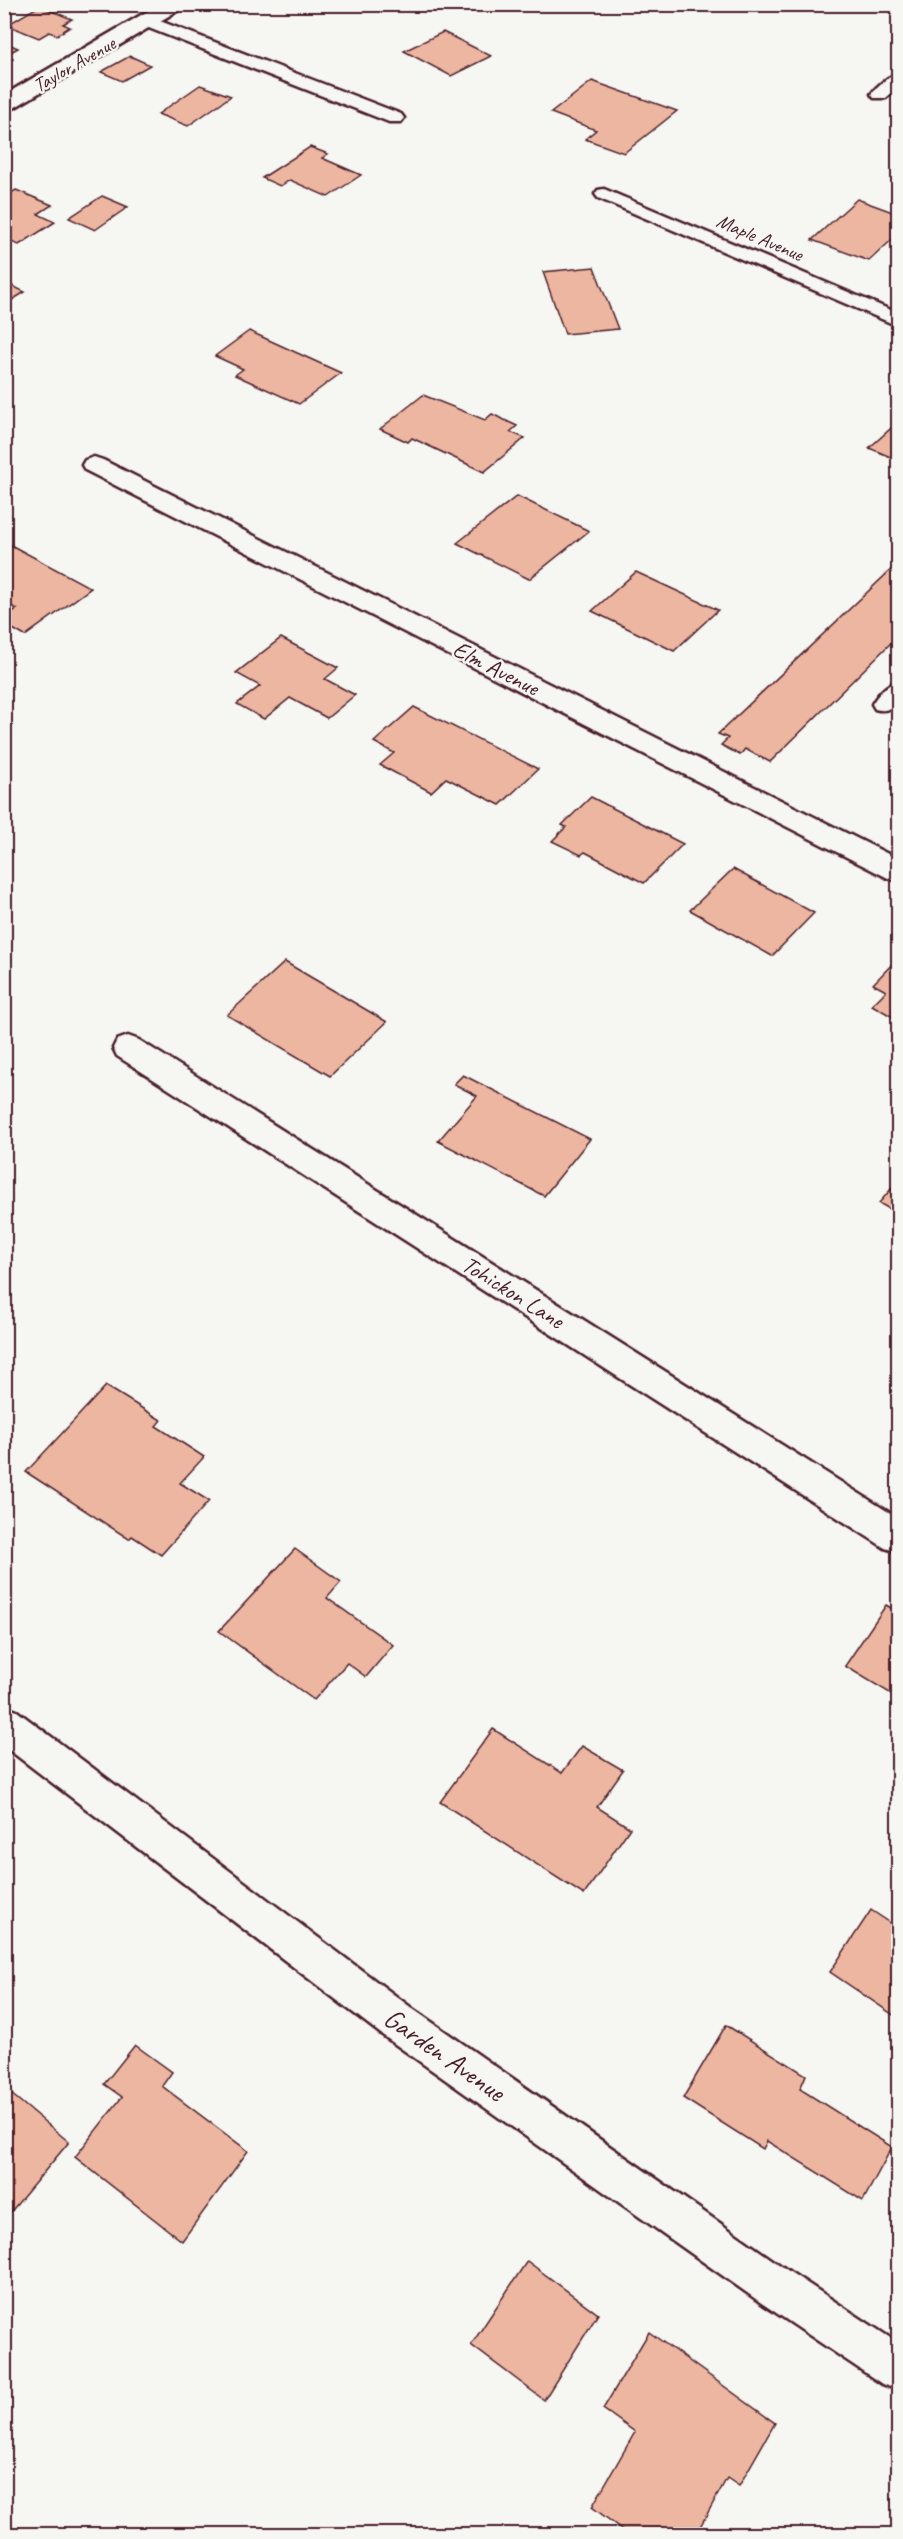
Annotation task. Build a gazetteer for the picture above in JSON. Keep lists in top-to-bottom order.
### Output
{
  "streets": {
    "street": [
      "Taylor Avenue",
      "Elm Avenue",
      "Tohickon Lane",
      "Garden Avenue"
    ],
    "lane": ["Maple Avenue"]
  }
}
